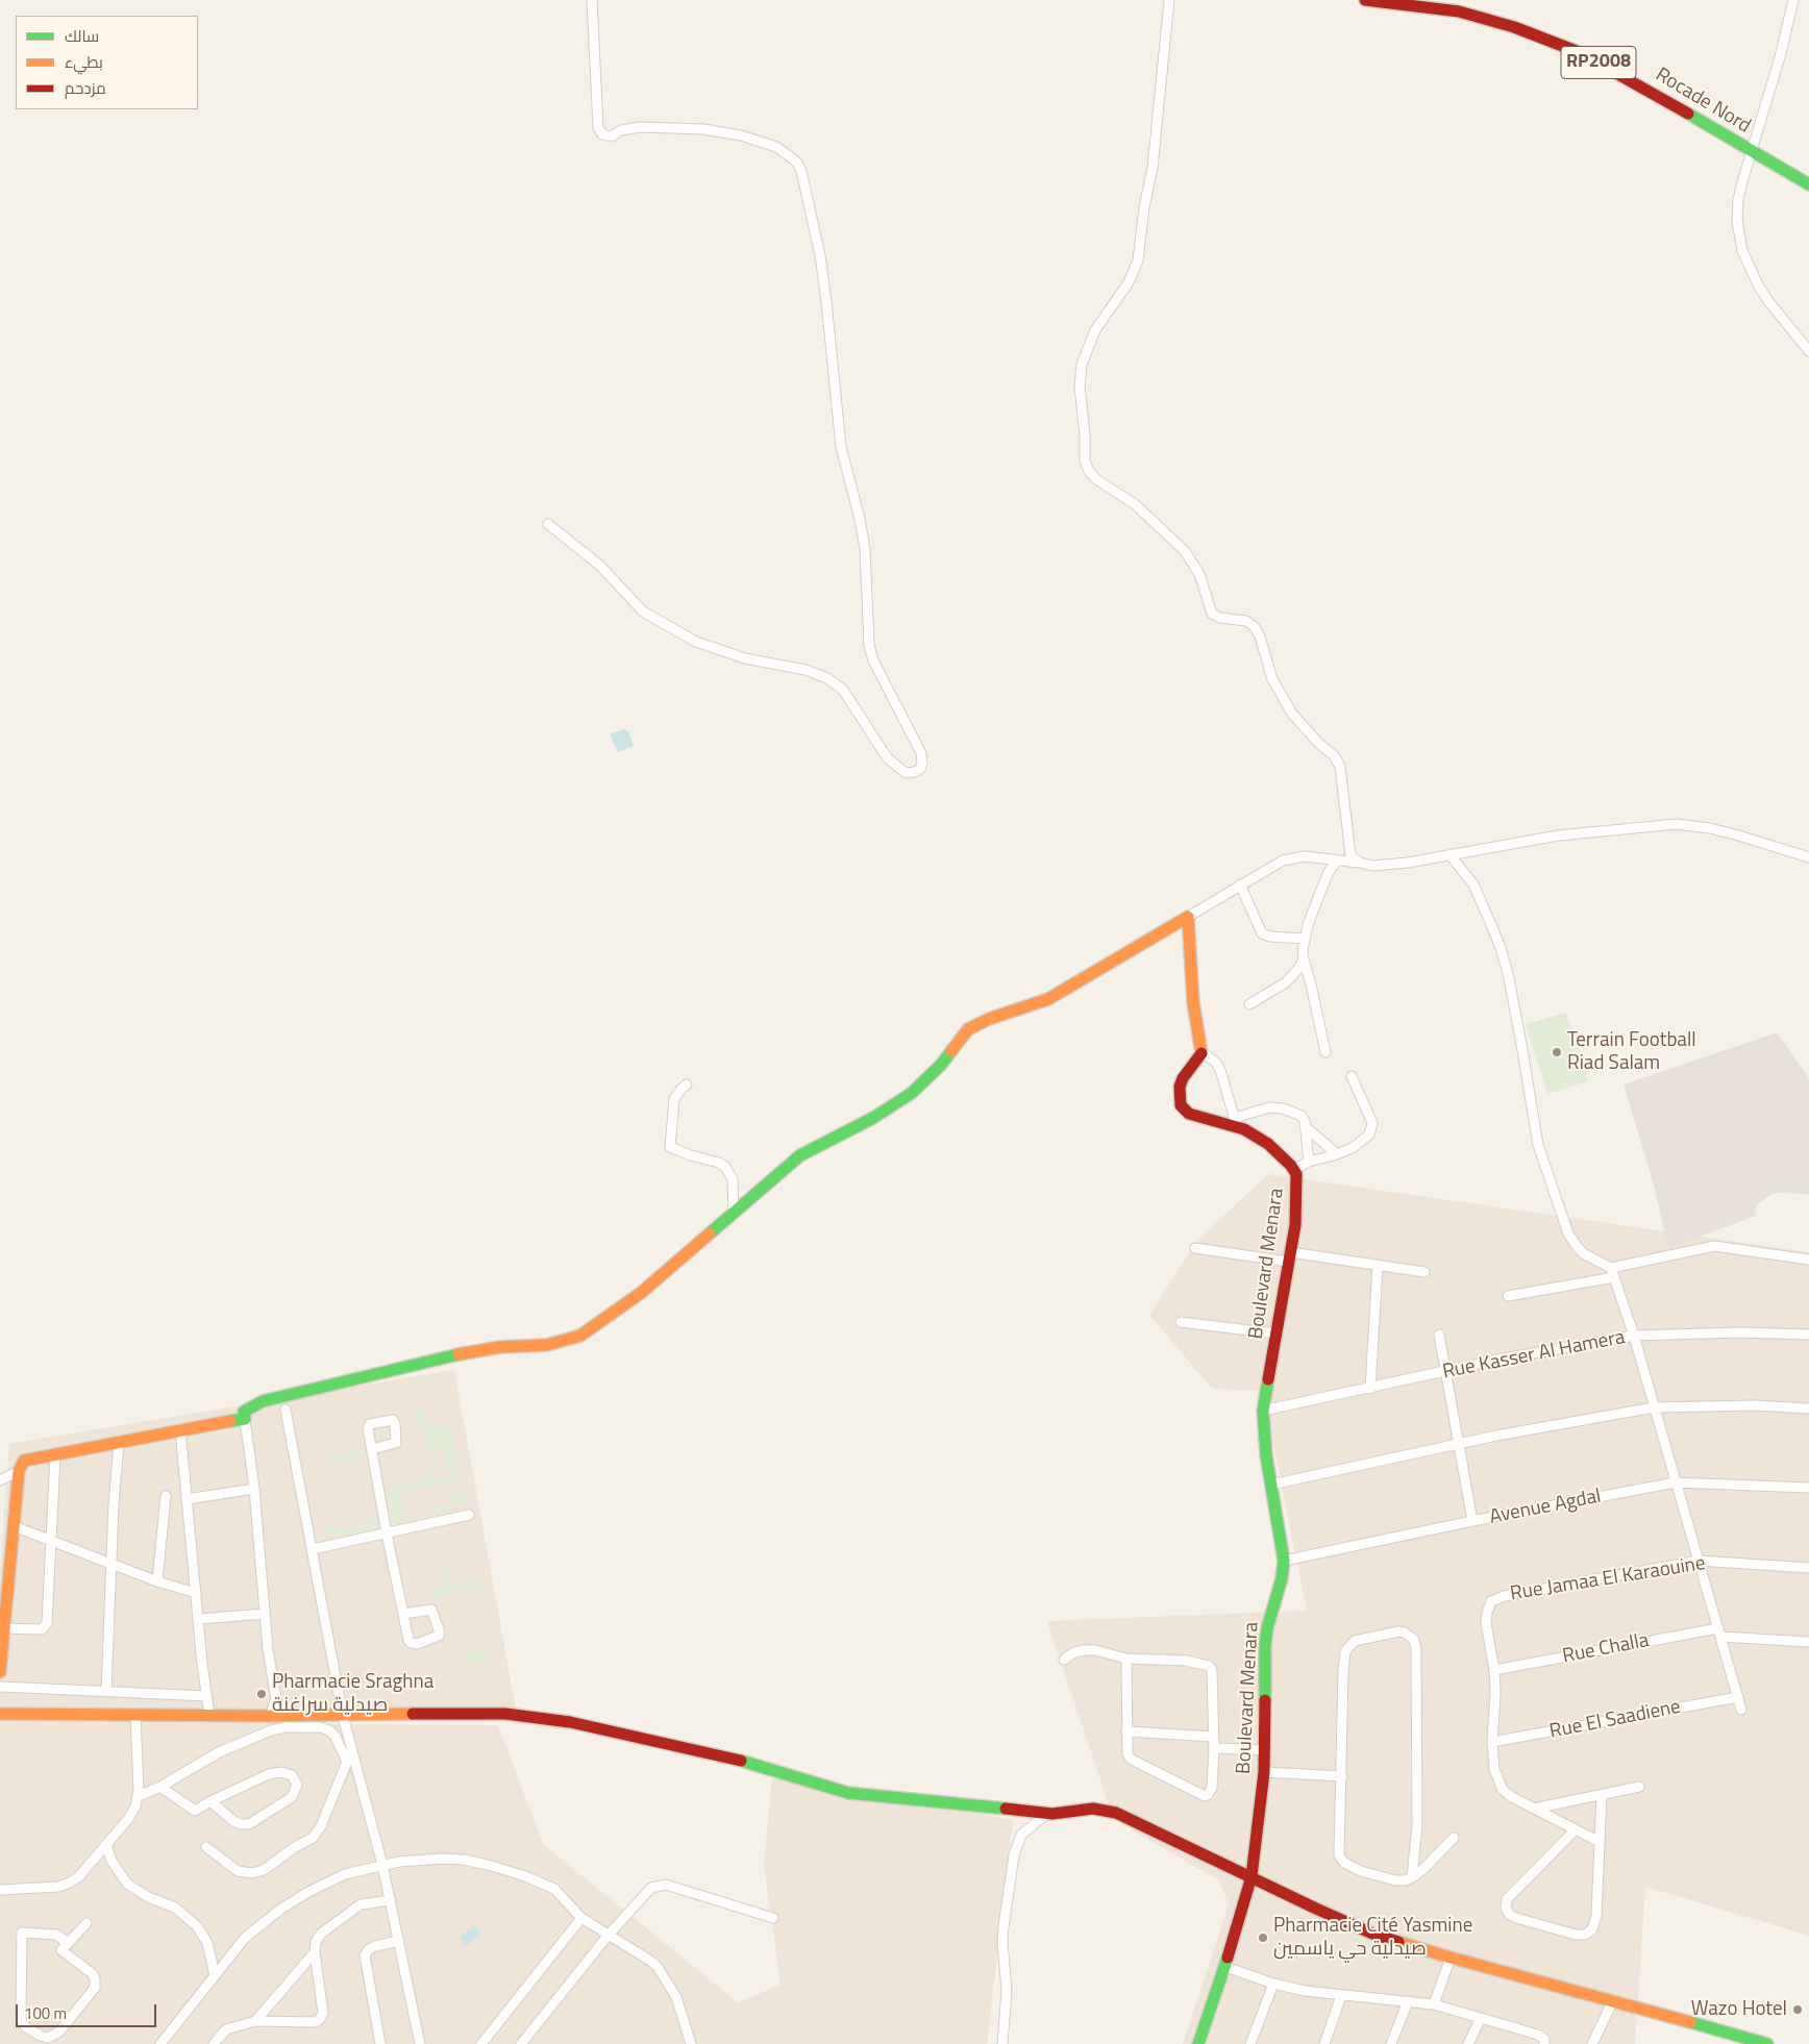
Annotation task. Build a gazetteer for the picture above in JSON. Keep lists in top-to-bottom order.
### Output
{
  "streets": {
    "main road": ["RP2008", "Rocade Nord", "Boulevard Menara"],
    "street": [
      "Rue Kasser Al Hamera",
      "Avenue Agdal",
      "Rue Jamaa El Karaouine",
      "Rue Challa",
      "Rue El Saadiene"
    ]
  },
  "crossings": [
    ["Boulevard Menara", "Rue Kasser Al Hamera"],
    ["Boulevard Menara", "Avenue Agdal"],
    ["Rue Jamaa El Karaouine", "Rue Challa"],
    ["Rue Jamaa El Karaouine", "Rue El Saadiene"]
  ],
  "places": [
    "Terrain Football Riad Salam",
    "Pharmacie Sraghna صيدلية سراغنة",
    "Pharmacie Cité Yasmine صيدلية حي ياسمين",
    "Wazo Hotel"
  ],
  "legend": ["سالك", "بطيء", "مزدحم"],
  "scale_bar": "100 m"
}
